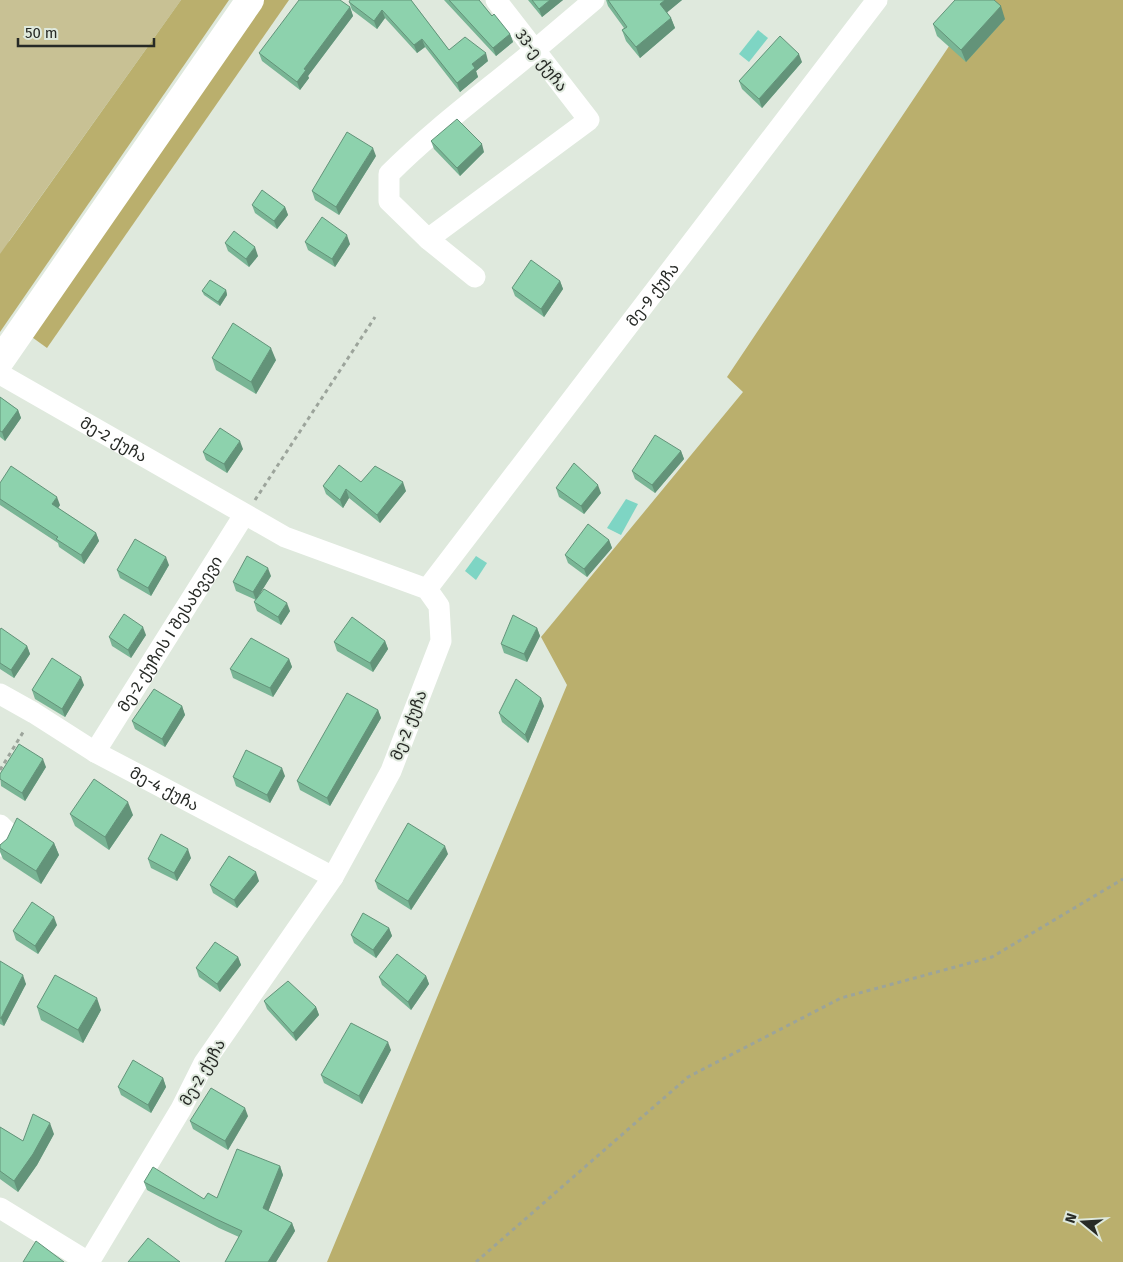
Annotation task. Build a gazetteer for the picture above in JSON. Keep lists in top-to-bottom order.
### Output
{
  "streets": {
    "street": [
      "33-ე ქუჩა",
      "მე-9 ქუჩა",
      "მე-2 ქუჩა",
      "მე-2 ქუჩის I შესახვევი",
      "მე-4 ქუჩა"
    ]
  },
  "crossings": [
    ["მე-9 ქუჩა", "მე-2 ქუჩა"],
    ["მე-2 ქუჩა", "მე-2 ქუჩის I შესახვევი"],
    ["მე-2 ქუჩა", "მე-4 ქუჩა"],
    ["მე-2 ქუჩის I შესახვევი", "მე-4 ქუჩა"]
  ],
  "scale_bar": "50 m",
  "north": "left"
}
